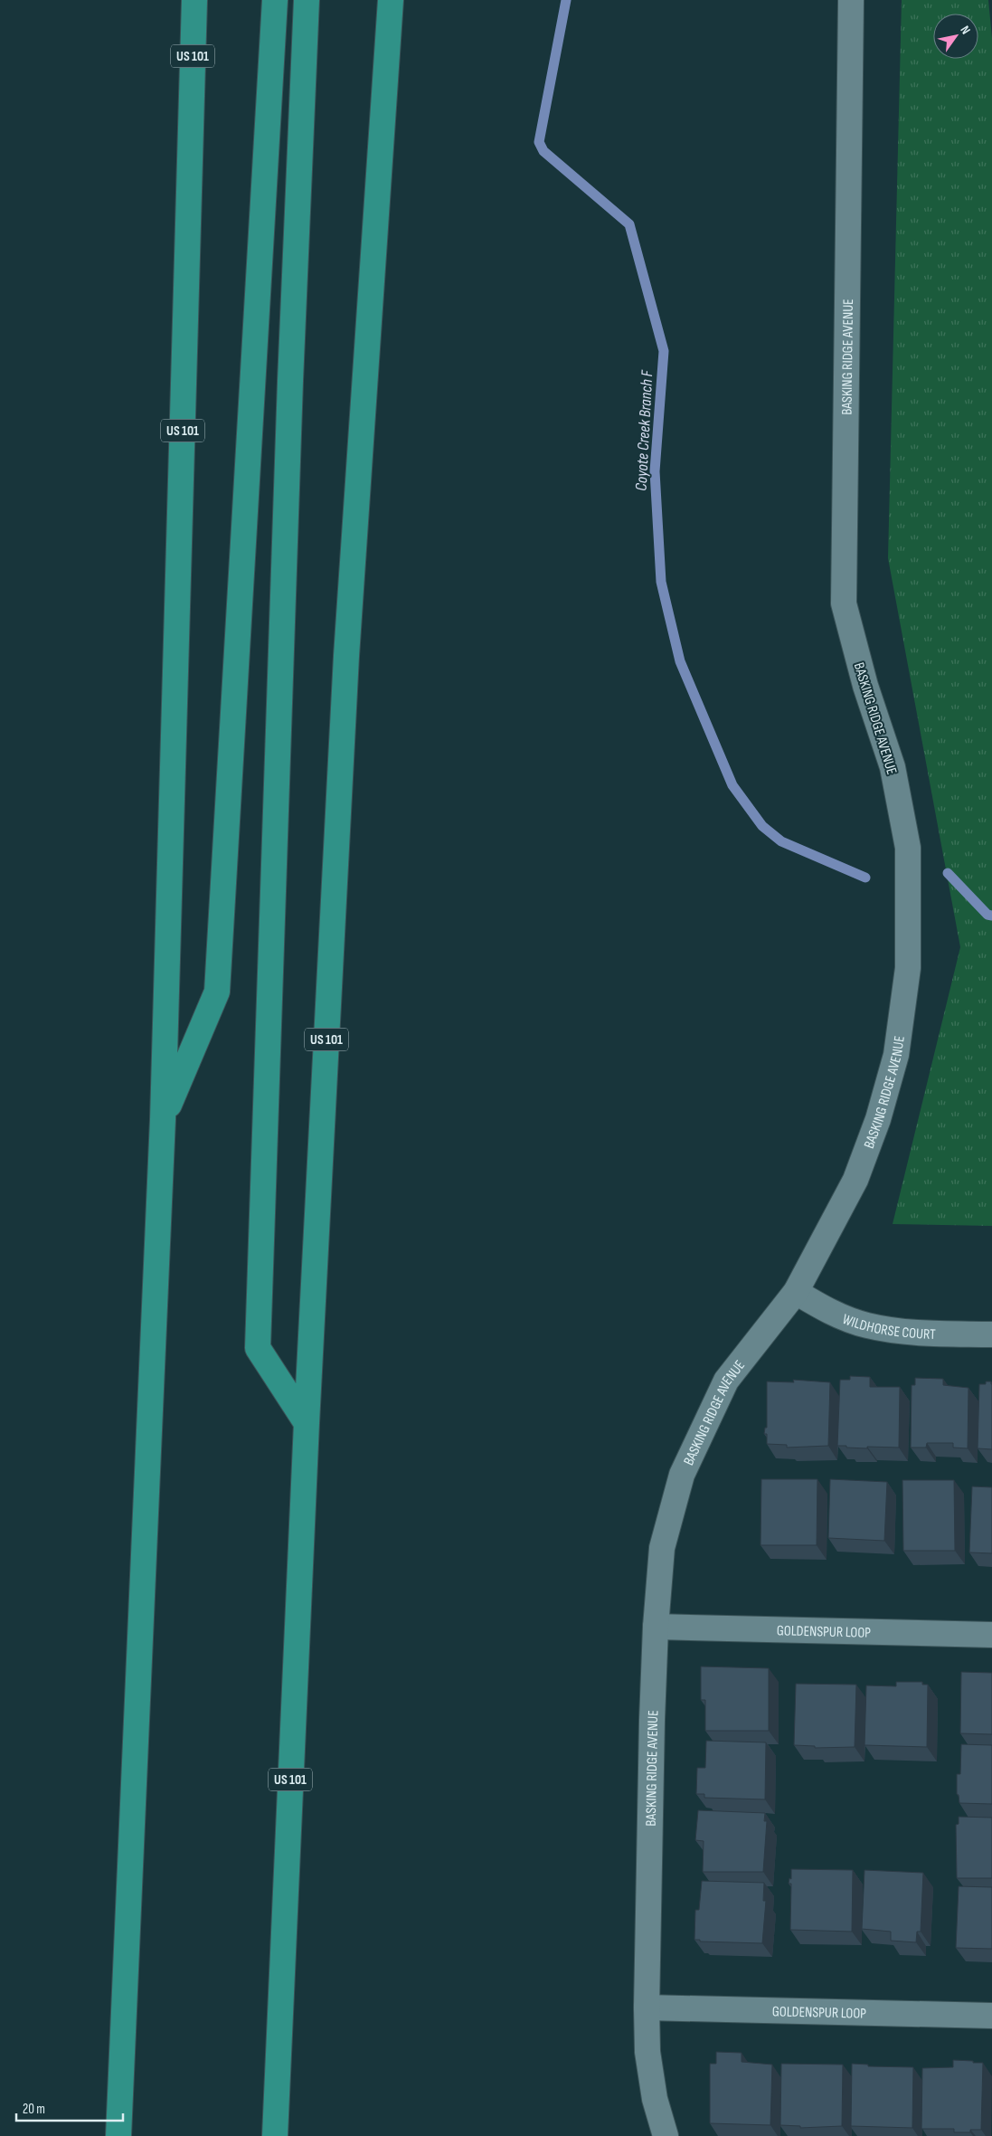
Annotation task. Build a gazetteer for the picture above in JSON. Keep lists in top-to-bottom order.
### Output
{
  "streets": {
    "highway": ["US 101"],
    "street": ["BASKING RIDGE AVENUE", "WILDHORSE COURT", "GOLDENSPUR LOOP"]
  },
  "crossings": [
    ["BASKING RIDGE AVENUE", "WILDHORSE COURT"],
    ["BASKING RIDGE AVENUE", "GOLDENSPUR LOOP"]
  ],
  "water": ["Coyote Creek Branch F"],
  "scale_bar": "20 m",
  "north": "top right"
}
